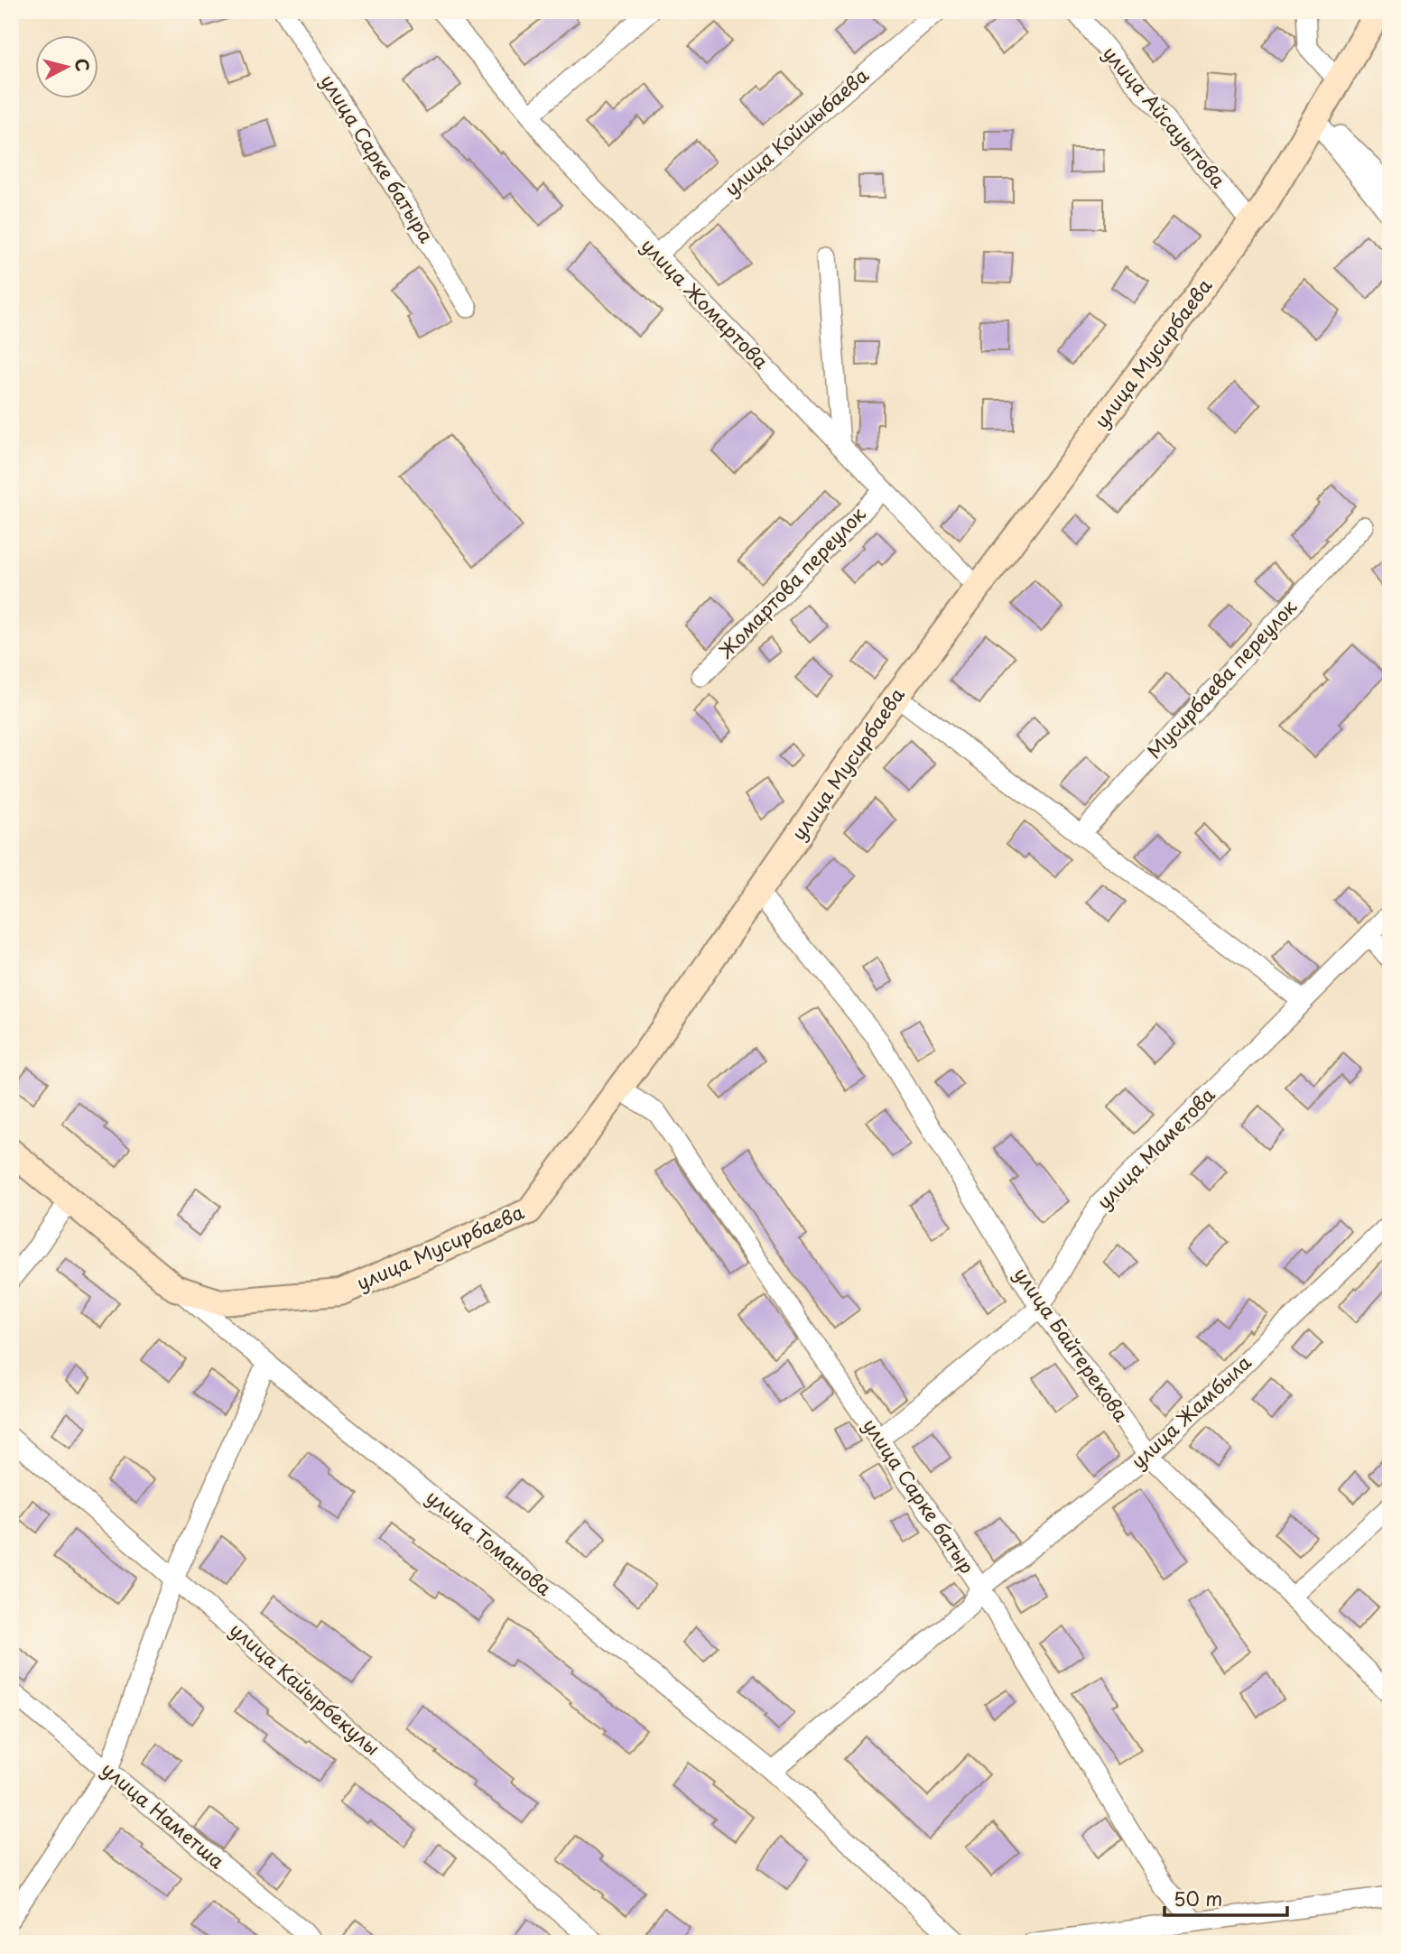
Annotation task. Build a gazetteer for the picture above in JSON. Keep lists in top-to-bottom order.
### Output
{
  "streets": {
    "street": [
      "улица Айсауытова",
      "улица Койшыбаева",
      "улица Сарке батыра",
      "улица Жомартова",
      "улица Мусирбаева",
      "Жомартова переулок",
      "Мусирбаева переулок",
      "улица Маметова",
      "улица Байтерекова",
      "улица Жамбыла",
      "улица Сарке батыр",
      "улица Томанова",
      "улица Кайырбекулы",
      "улица Наметша"
    ]
  },
  "crossings": [
    ["улица Айсауытова", "улица Мусирбаева"],
    ["улица Койшыбаева", "улица Жомартова"],
    ["улица Жомартова", "улица Мусирбаева"],
    ["улица Жомартова", "Жомартова переулок"],
    ["улица Мусирбаева", "улица Байтерекова"],
    ["улица Мусирбаева", "улица Сарке батыр"],
    ["улица Мусирбаева", "улица Томанова"],
    ["улица Маметова", "улица Байтерекова"],
    ["улица Маметова", "улица Сарке батыр"],
    ["улица Байтерекова", "улица Жамбыла"],
    ["улица Жамбыла", "улица Сарке батыр"],
    ["улица Жамбыла", "улица Томанова"]
  ],
  "scale_bar": "50 m",
  "north": "right"
}
